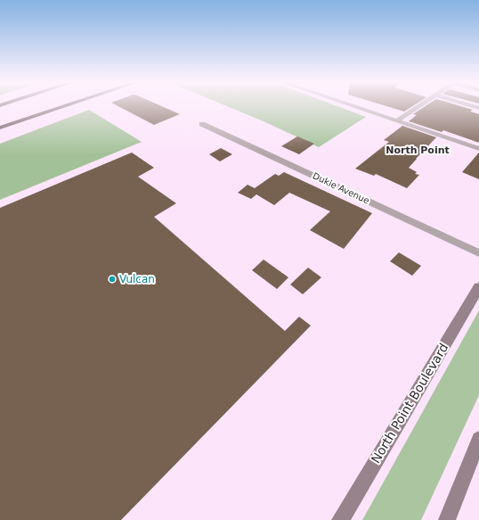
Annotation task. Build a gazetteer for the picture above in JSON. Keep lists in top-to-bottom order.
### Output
{
  "streets": {
    "main road": ["North Point Boulevard"],
    "street": ["Dukie Avenue"]
  },
  "districts": ["North Point"],
  "places": ["Vulcan"]
}
